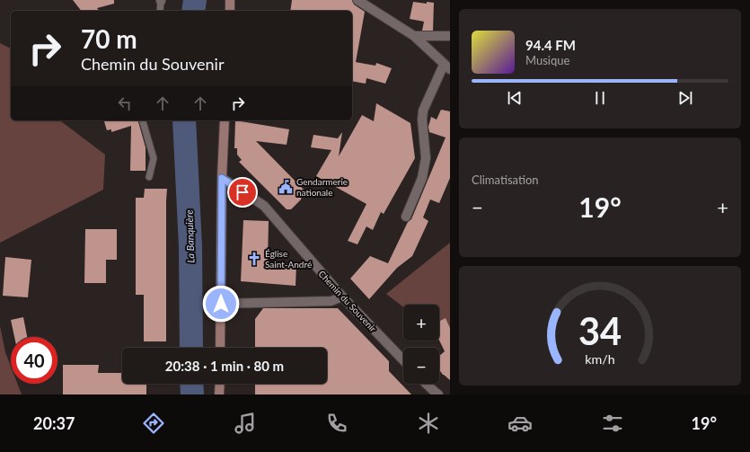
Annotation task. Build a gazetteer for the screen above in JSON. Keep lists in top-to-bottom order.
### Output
{
  "streets": {
    "street": ["Chemin du Souvenir"]
  },
  "water": ["La Banquière"],
  "places": {
    "public building": ["Gendarmerie nationale"],
    "church": ["Église Saint-André"]
  },
  "page": {
    "turn": ["70 m", "Chemin du Souvenir"],
    "song": ["94.4 FM", "Musique"],
    "tile": "Climatisation",
    "heat": ["−", "19°", "+"],
    "map_buttons": ["+", "−"],
    "limit": "40",
    "trip": "20:38 · 1 min · 80 m",
    "tabs": ["20:37", "19°"],
    "gauge": ["34", "km/h"]
  }
}
